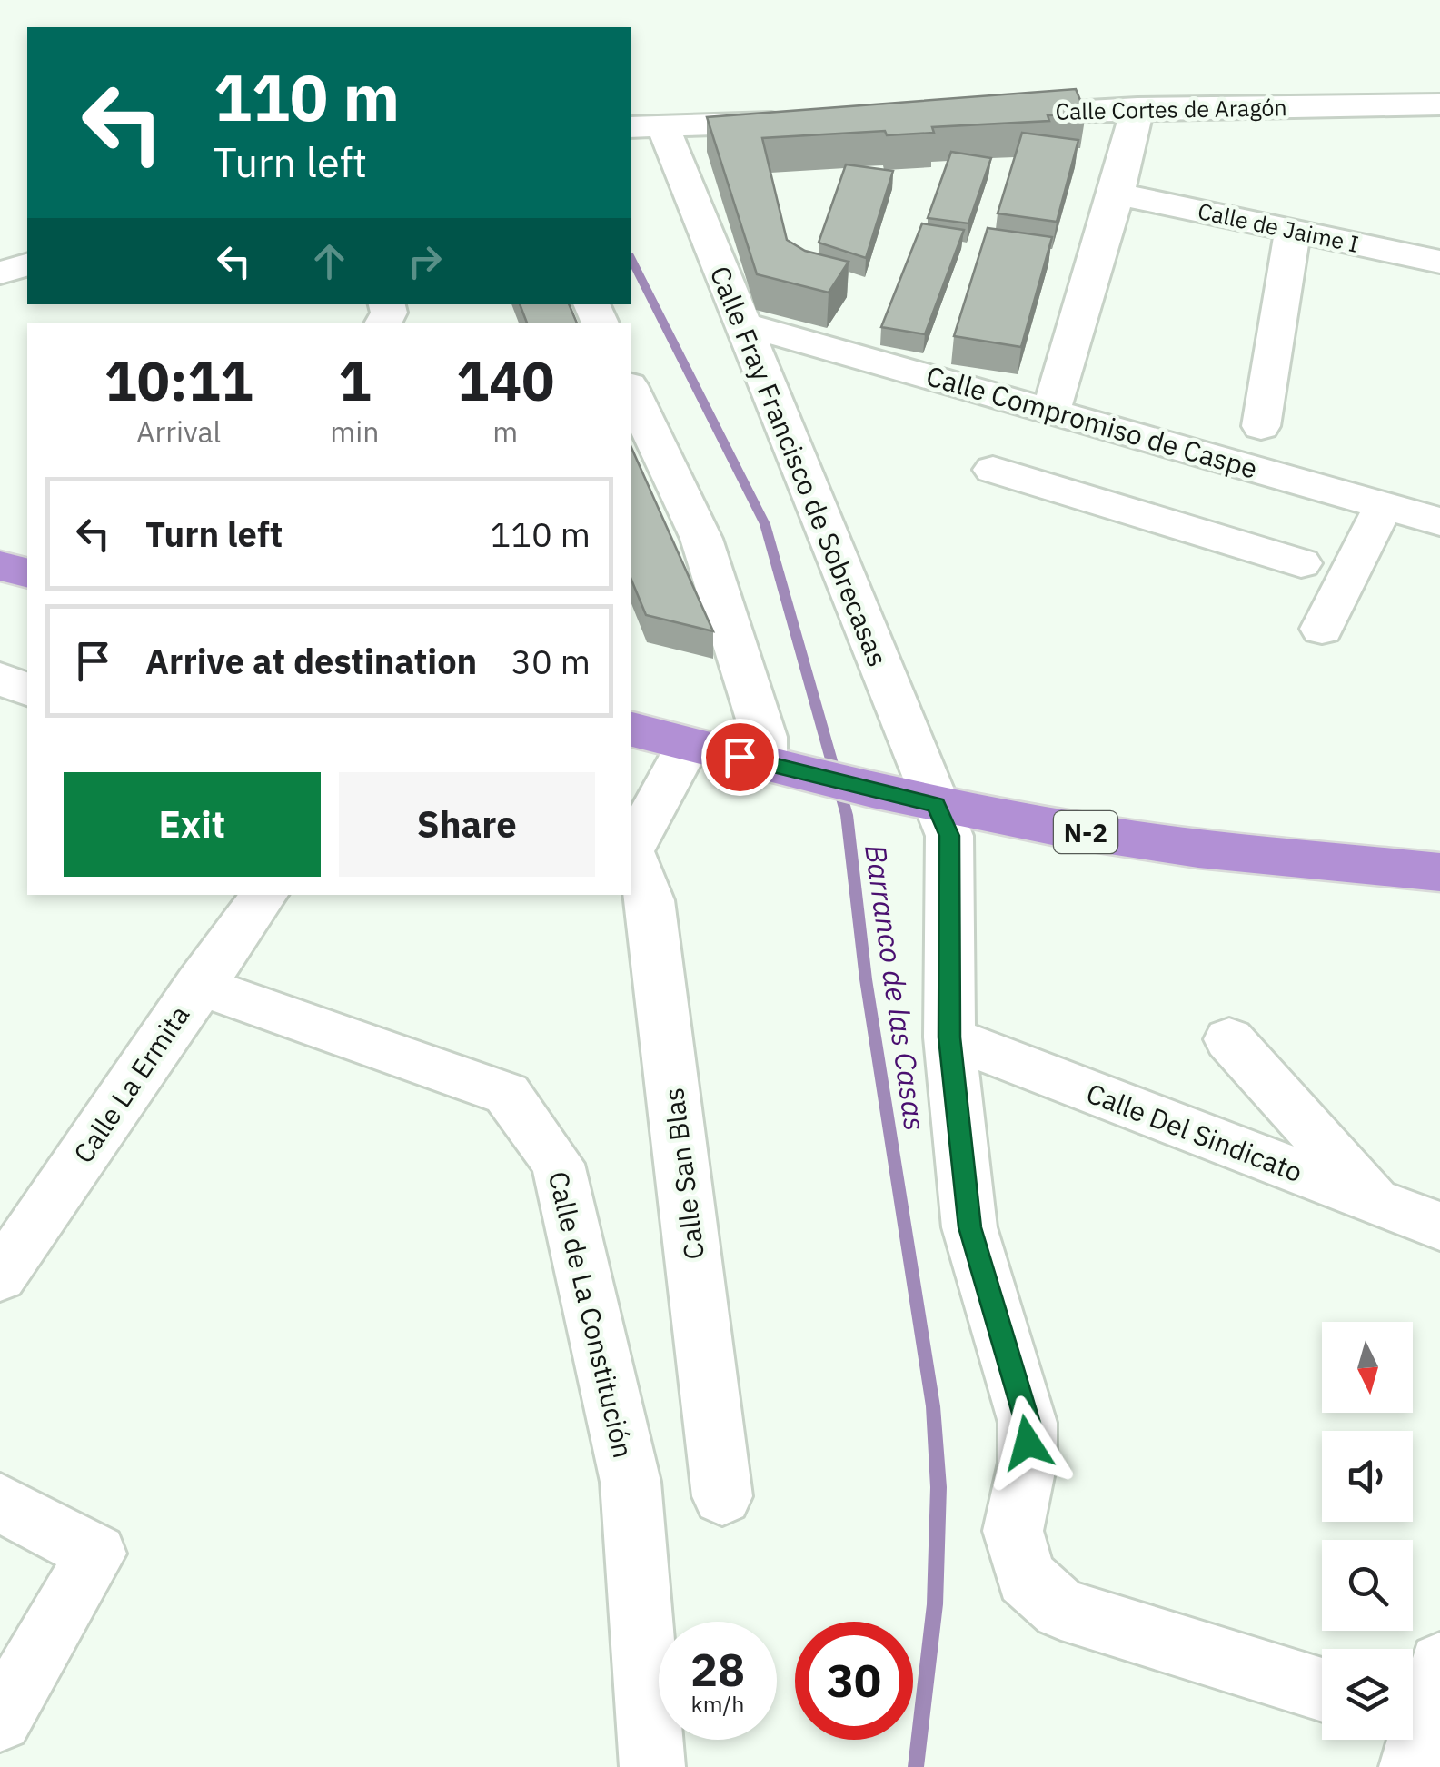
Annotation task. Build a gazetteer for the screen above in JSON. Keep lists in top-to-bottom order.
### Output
{
  "streets": {
    "highway": ["N-2"],
    "street": [
      "Calle Cortes de Aragón",
      "Calle de Jaime I",
      "Calle Compromiso de Caspe",
      "Calle Fray Francisco de Sobrecasas",
      "Calle La Ermita",
      "Calle Del Sindicato",
      "Calle San Blas",
      "Calle de La Constitución"
    ]
  },
  "crossings": [
    ["Calle Compromiso de Caspe", "Calle Fray Francisco de Sobrecasas"],
    ["Calle Fray Francisco de Sobrecasas", "N-2"],
    ["Calle Fray Francisco de Sobrecasas", "Calle Del Sindicato"],
    ["Calle La Ermita", "Calle de La Constitución"]
  ],
  "water": ["Barranco de las Casas"],
  "north": "bottom",
  "page": {
    "turn": ["110 m", "Turn left"],
    "eta": [
      "10:11",
      "Arrival",
      "1",
      "min",
      "140",
      "m"
    ],
    "list": [
      {
        "name": "Turn left",
        "value": "110 m"
      },
      {
        "name": "Arrive at destination",
        "value": "30 m"
      }
    ],
    "buttons": ["Exit", "Share"],
    "speed": "28 km/h",
    "limit": "30"
  }
}
